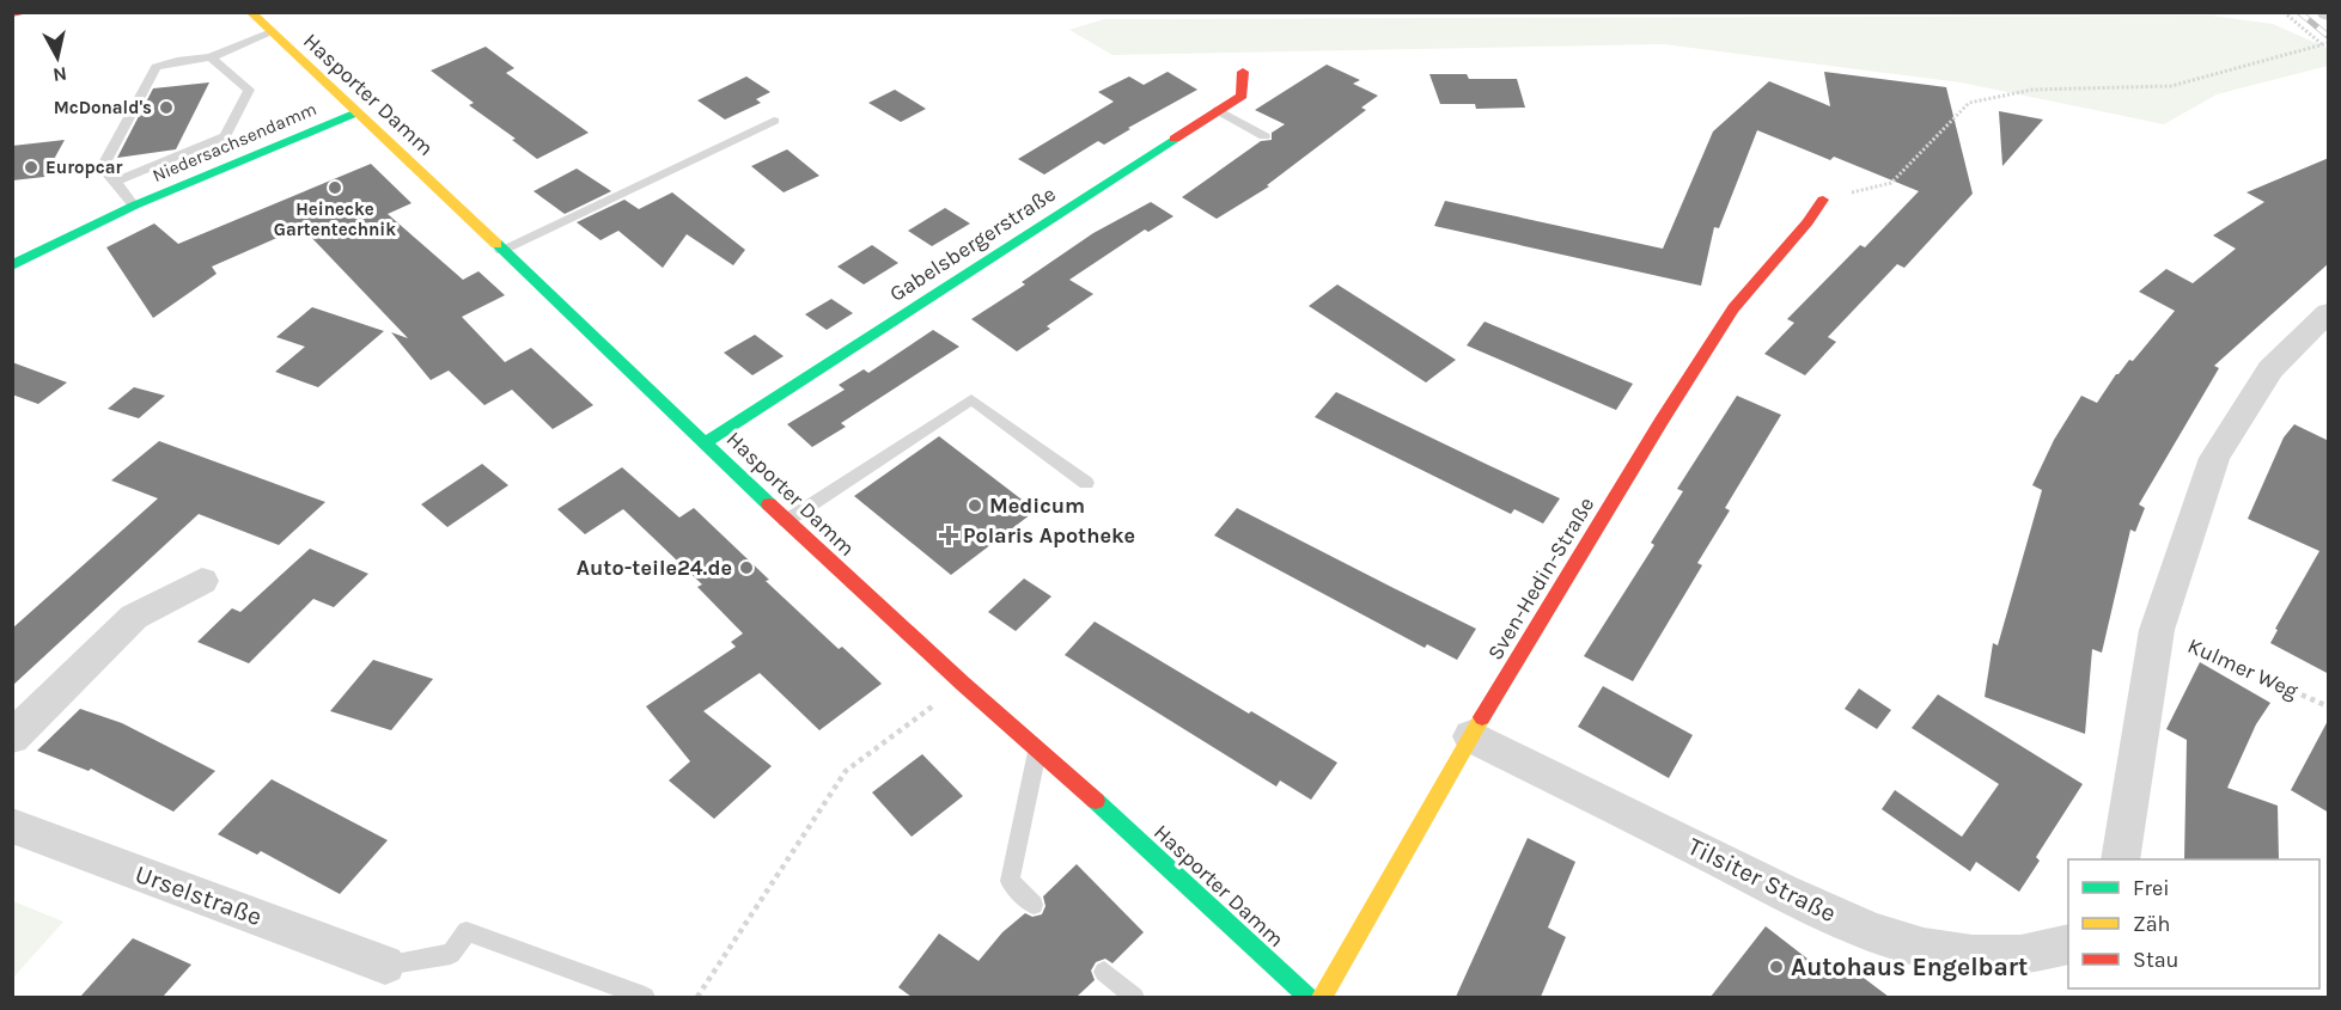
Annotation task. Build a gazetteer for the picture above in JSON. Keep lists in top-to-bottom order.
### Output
{
  "streets": {
    "main road": [
      "Hasporter Damm",
      "Niedersachsendamm",
      "Gabelsbergerstraße",
      "Sven-Hedin-Straße"
    ],
    "street": ["Tilsiter Straße", "Urselstraße"],
    "path": ["Kulmer Weg"]
  },
  "crossings": [
    ["Hasporter Damm", "Niedersachsendamm"],
    ["Hasporter Damm", "Gabelsbergerstraße"],
    ["Sven-Hedin-Straße", "Tilsiter Straße"]
  ],
  "places": {
    "other": [
      "McDonald's",
      "Europcar",
      "Heinecke Gartentechnik",
      "Medicum",
      "Auto-teile24.de",
      "Autohaus Engelbart"
    ],
    "health": ["Polaris Apotheke"]
  },
  "legend": ["Frei", "Zäh", "Stau"],
  "north": "bottom"
}
